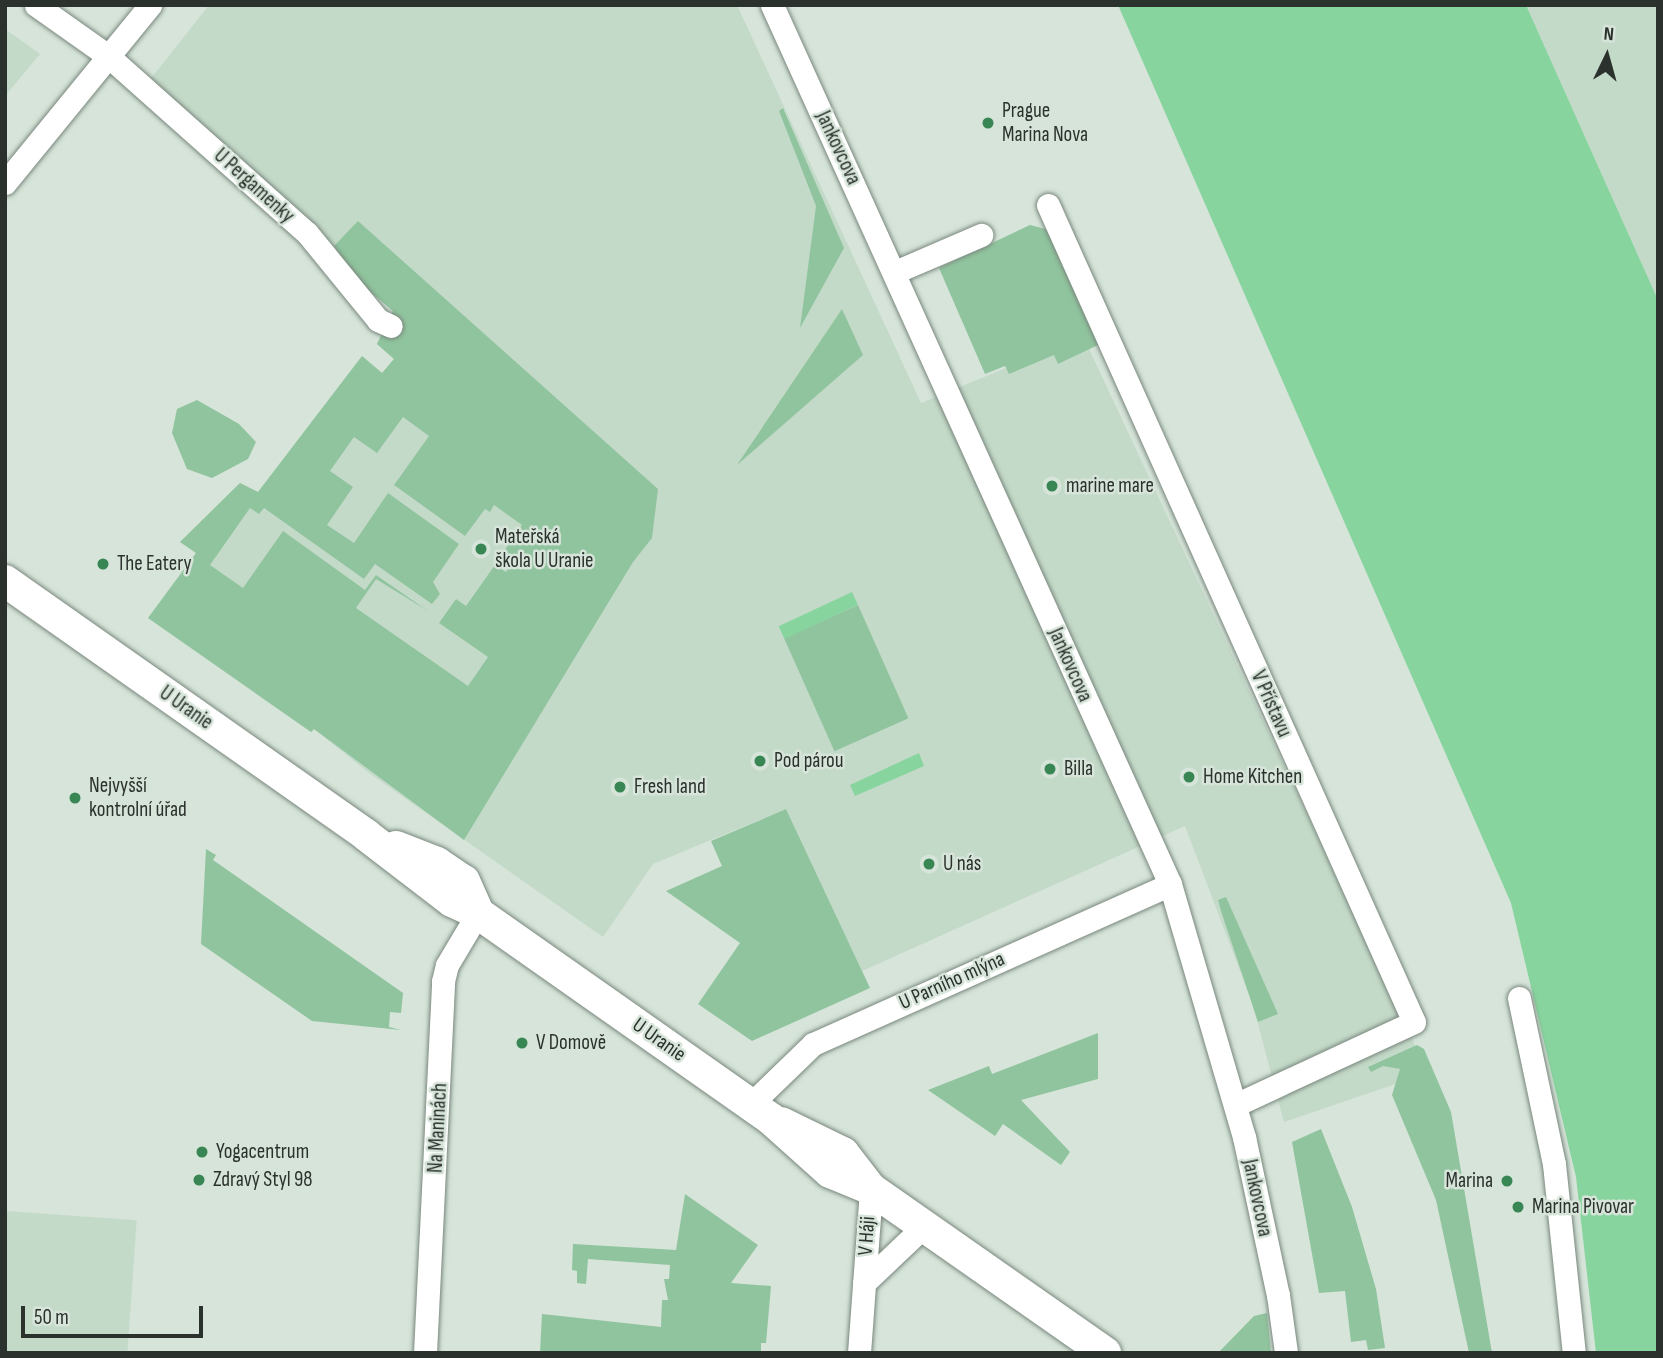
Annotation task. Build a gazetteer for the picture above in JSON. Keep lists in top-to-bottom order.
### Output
{
  "streets": {
    "main road": ["U Uranie"],
    "street": [
      "Jankovcova",
      "U Pergamenky",
      "V Přístavu",
      "U Parního mlýna",
      "Na Maninách",
      "V Háji"
    ]
  },
  "crossings": [
    ["Jankovcova", "V Přístavu"],
    ["Jankovcova", "U Parního mlýna"],
    ["U Uranie", "U Parního mlýna"],
    ["U Uranie", "Na Maninách"],
    ["U Uranie", "V Háji"]
  ],
  "places": [
    "Prague Marina Nova",
    "marine mare",
    "Mateřská škola U Uranie",
    "The Eatery",
    "Pod párou",
    "Billa",
    "Home Kitchen",
    "Fresh land",
    "Nejvyšší kontrolní úřad",
    "U nás",
    "V Domově",
    "Yogacentrum",
    "Zdravý Styl 98",
    "Marina",
    "Marina Pivovar"
  ],
  "scale_bar": "50 m",
  "north": "top"
}
